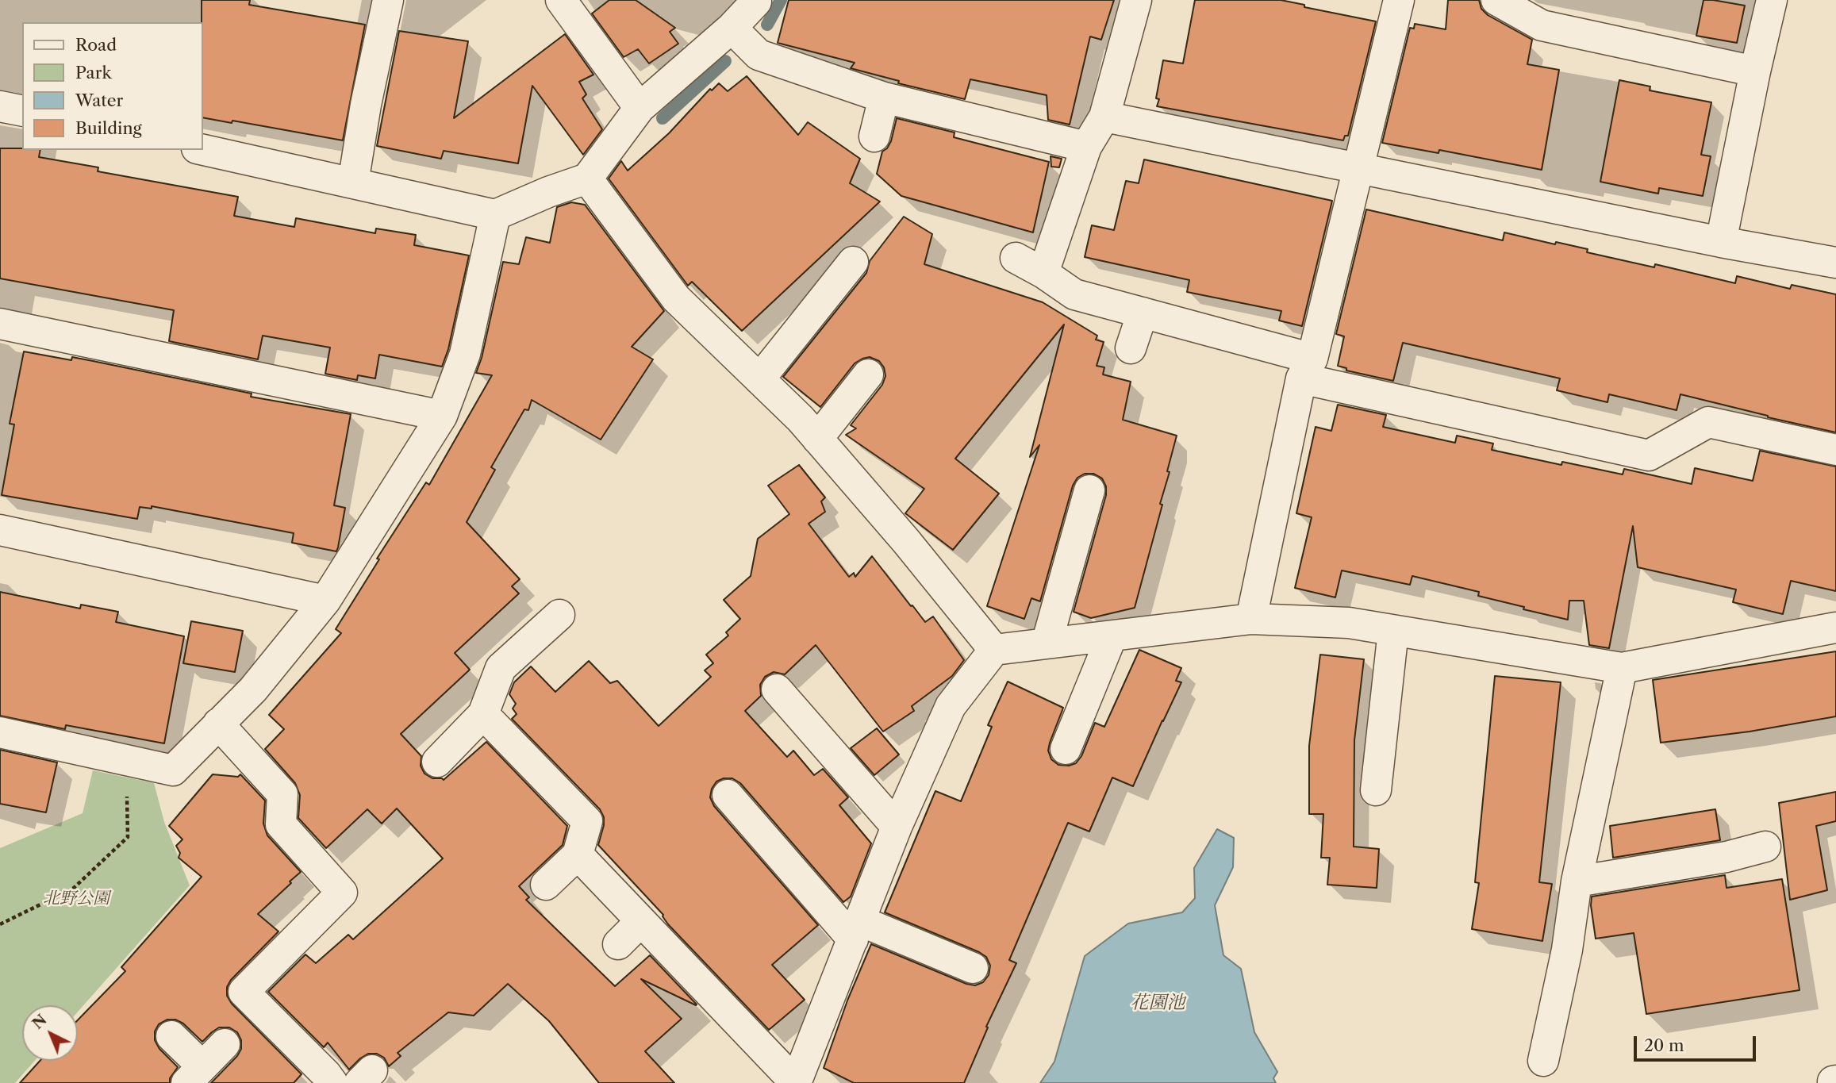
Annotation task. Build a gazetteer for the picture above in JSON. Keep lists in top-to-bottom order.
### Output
{
  "water": ["花園池"],
  "parks": ["北野公園"],
  "legend": [
    "Road",
    "Park",
    "Water",
    "Building"
  ],
  "scale_bar": "20 m",
  "north": "top left"
}
